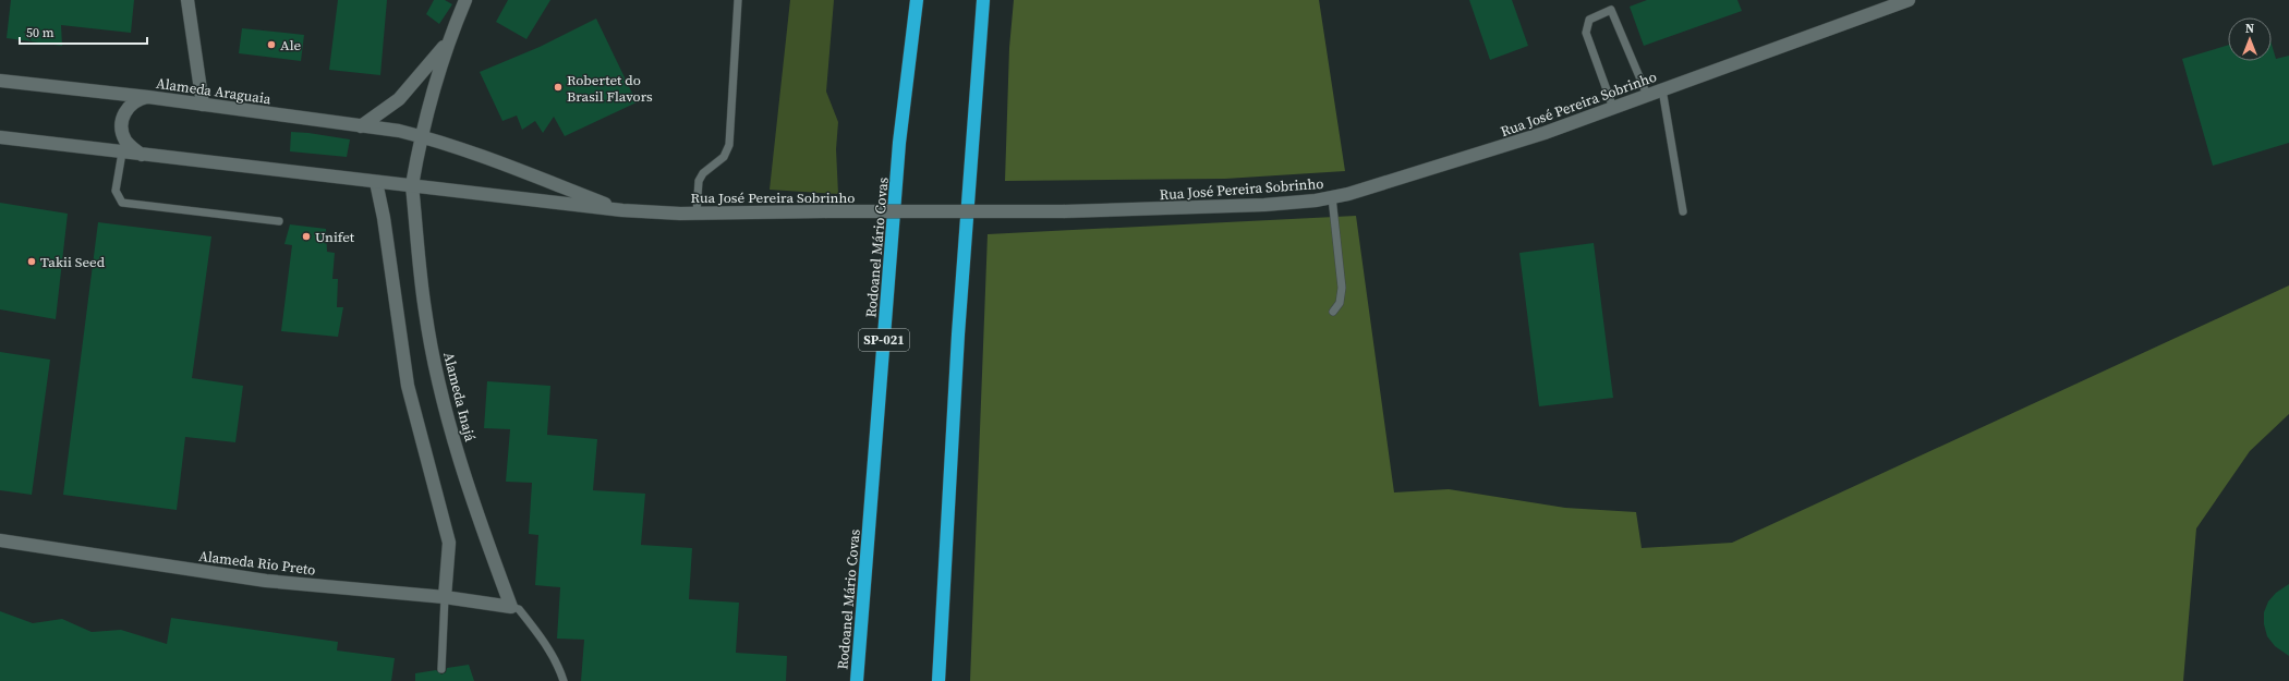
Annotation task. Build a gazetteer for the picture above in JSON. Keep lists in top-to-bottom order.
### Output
{
  "streets": {
    "highway": ["Rodoanel Mário Covas", "SP-021"],
    "street": [
      "Alameda Araguaia",
      "Rua José Pereira Sobrinho",
      "Alameda Inajá",
      "Alameda Rio Preto"
    ]
  },
  "crossings": [
    ["Alameda Araguaia", "Rua José Pereira Sobrinho"],
    ["Alameda Araguaia", "Alameda Inajá"],
    ["Rua José Pereira Sobrinho", "Alameda Inajá"],
    ["Alameda Inajá", "Alameda Rio Preto"]
  ],
  "places": [
    "Ale",
    "Robertet do Brasil Flavors",
    "Unifet",
    "Takii Seed"
  ],
  "scale_bar": "50 m",
  "north": "top"
}
